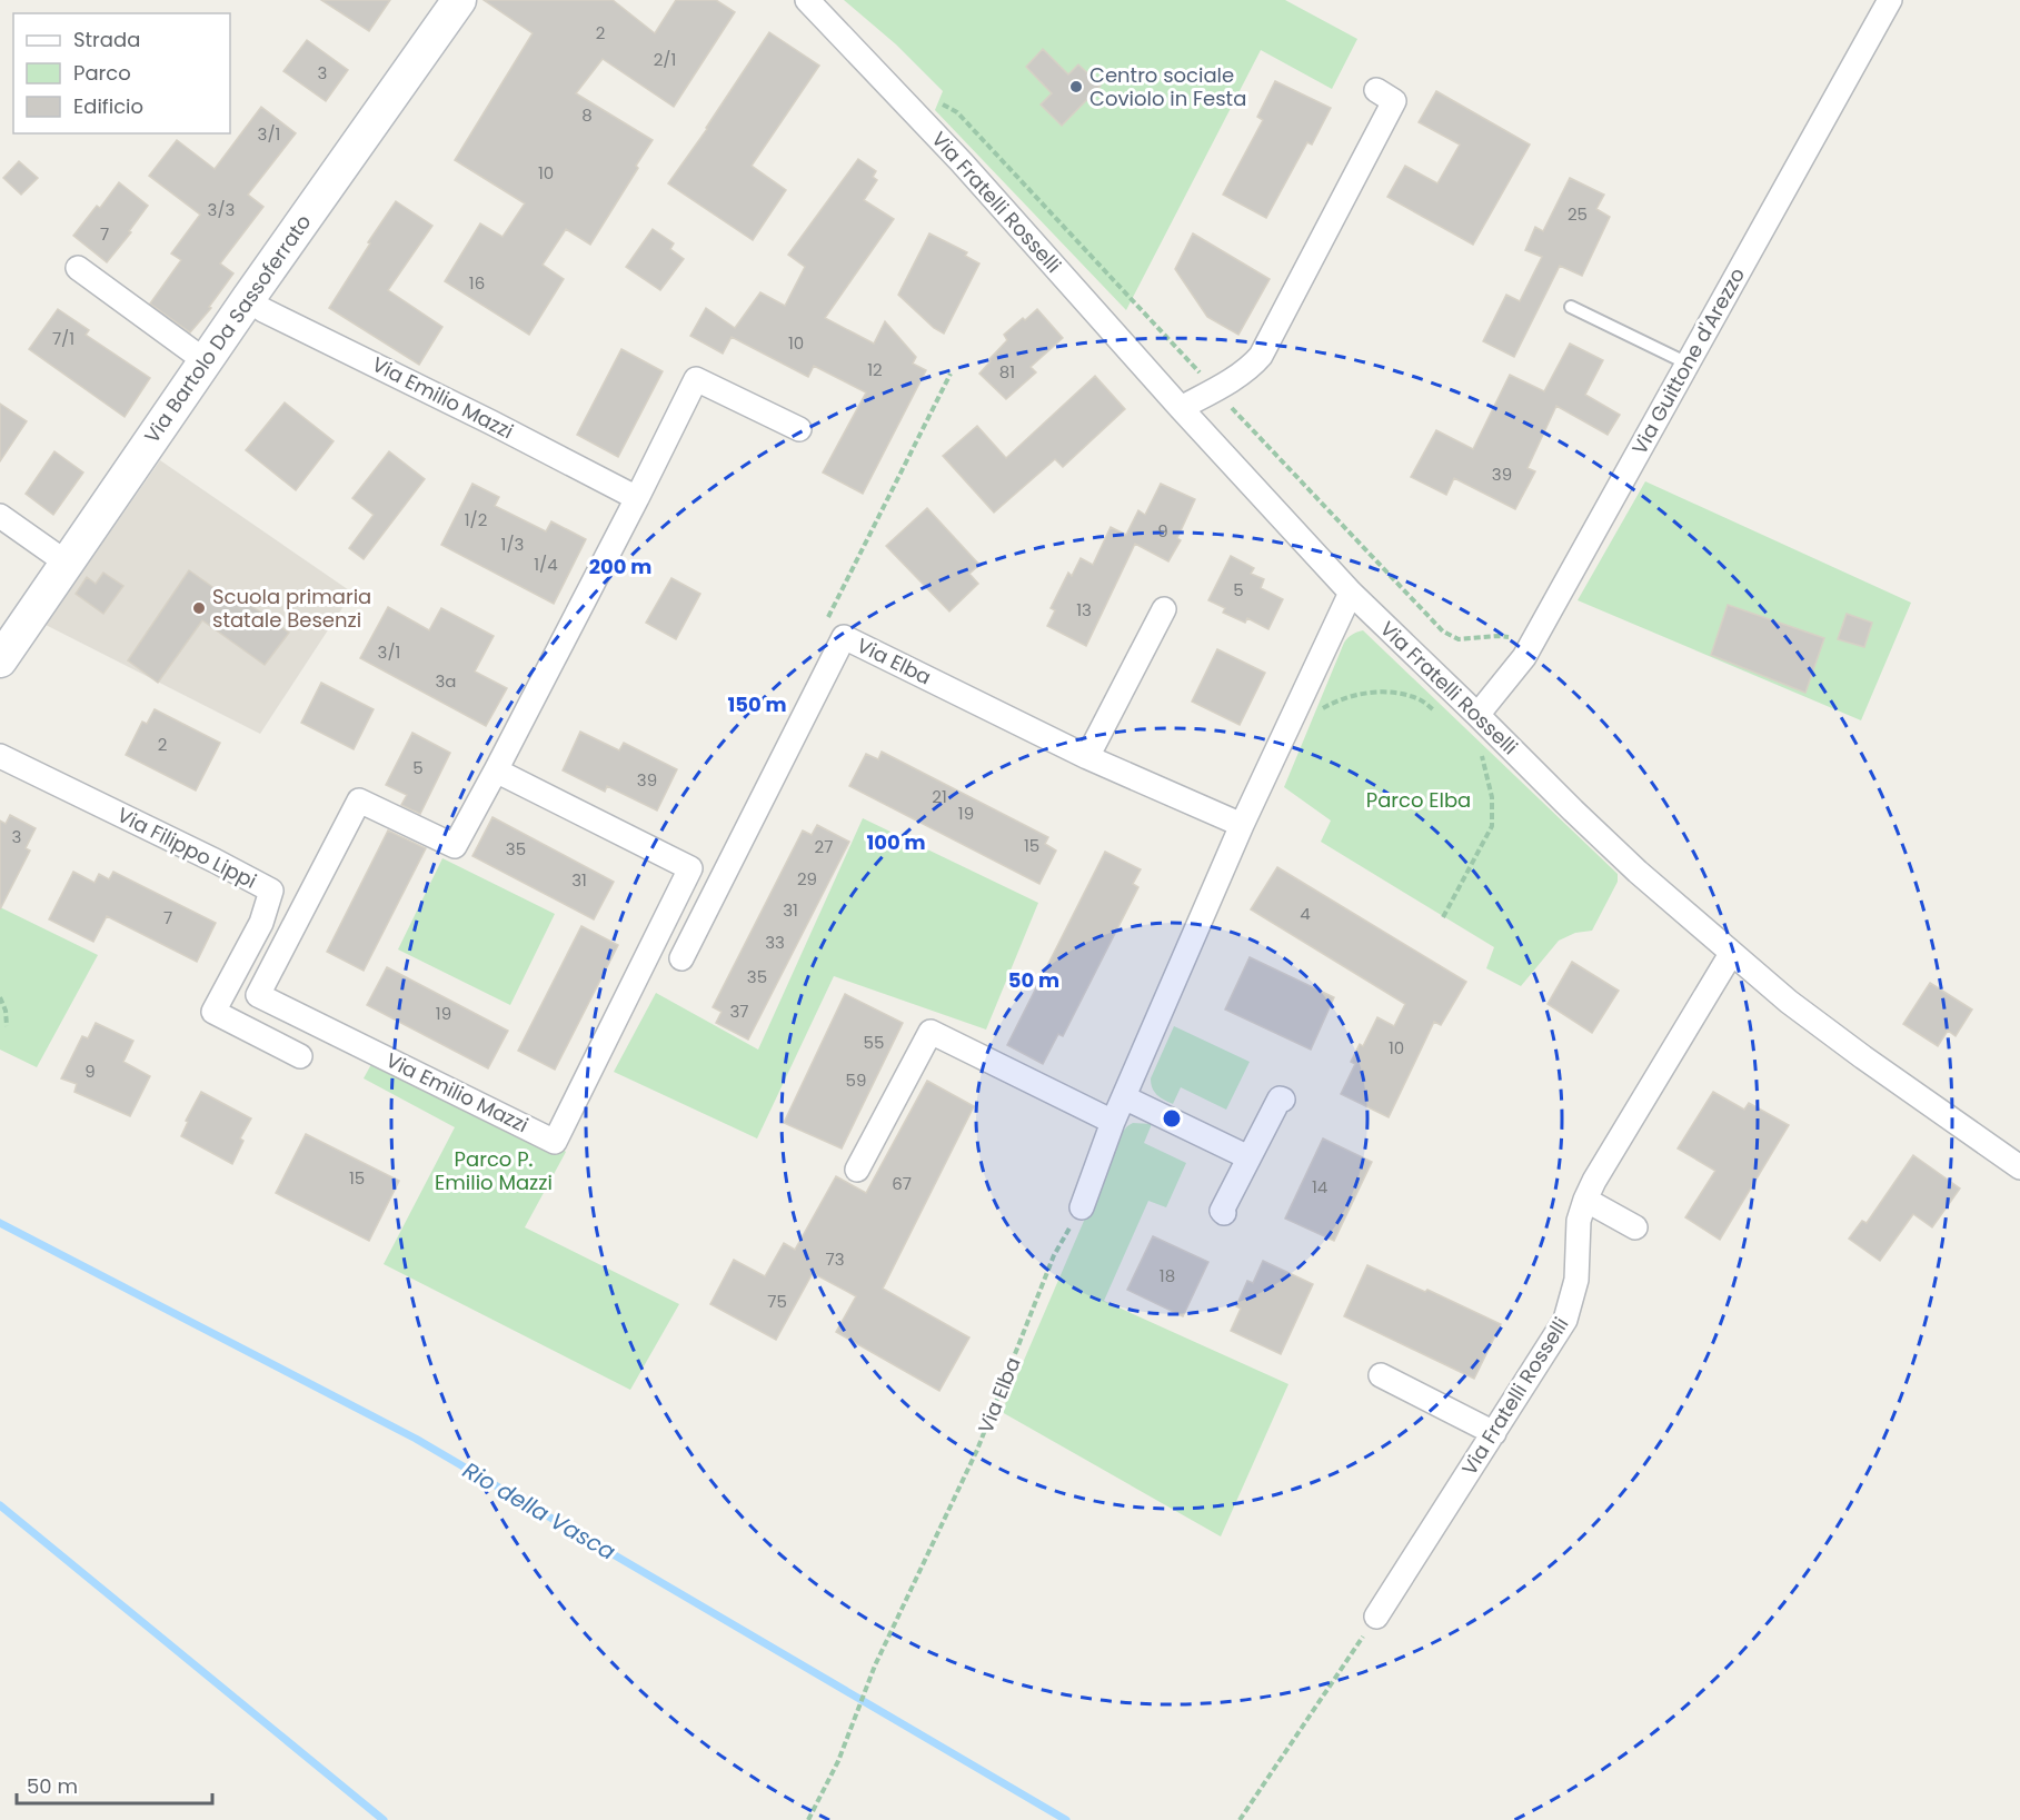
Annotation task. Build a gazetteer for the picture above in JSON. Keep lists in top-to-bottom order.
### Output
{
  "streets": {
    "street": [
      "Via Fratelli Rosselli",
      "Via Bartolo Da Sassoferrato",
      "Via Guittone d'Arezzo",
      "Via Emilio Mazzi",
      "Via Elba",
      "Via Filippo Lippi"
    ]
  },
  "crossings": [
    ["Via Fratelli Rosselli", "Via Guittone d'Arezzo"],
    ["Via Bartolo Da Sassoferrato", "Via Emilio Mazzi"]
  ],
  "water": ["Rio della Vasca"],
  "parks": ["Parco Elba", "Parco P. Emilio Mazzi"],
  "places": ["Centro sociale Coviolo in Festa", "Scuola primaria statale Besenzi"],
  "house_numbers": [
    "2",
    "2/1",
    "3",
    "8",
    "3/1",
    "10",
    "3/3",
    "25",
    "7",
    "16",
    "7/1",
    "10",
    "12",
    "81",
    "39",
    "1/2",
    "9",
    "1/3",
    "1/4",
    "5",
    "13",
    "3/1",
    "3a",
    "2",
    "5",
    "39",
    "21",
    "19",
    "3",
    "15",
    "27",
    "35",
    "29",
    "31",
    "31",
    "4",
    "7",
    "33",
    "35",
    "37",
    "19",
    "55",
    "10",
    "9",
    "59",
    "15",
    "67",
    "14",
    "73",
    "18",
    "75"
  ],
  "legend": ["Strada", "Parco", "Edificio"],
  "scale_bar": "50 m",
  "rings": [
    "200 m",
    "150 m",
    "100 m",
    "50 m"
  ]
}
